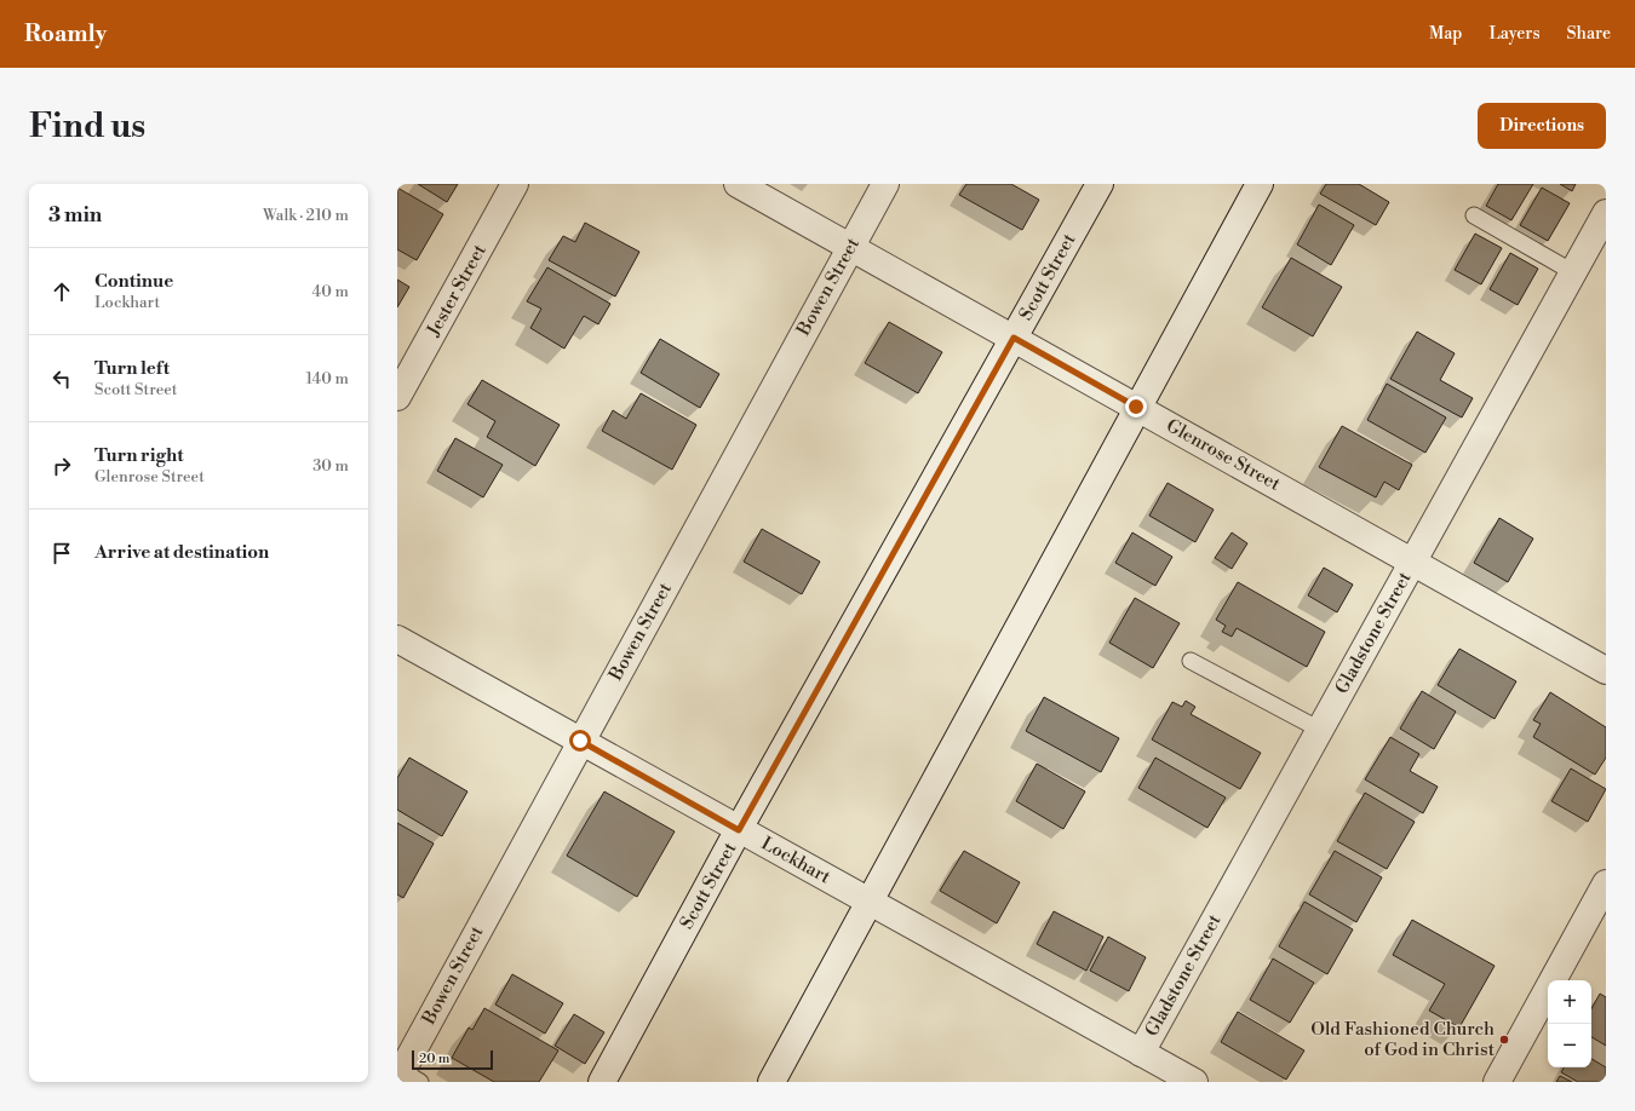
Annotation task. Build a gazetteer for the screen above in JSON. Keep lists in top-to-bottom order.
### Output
{
  "streets": {
    "street": [
      "Scott Street",
      "Bowen Street",
      "Jester Street",
      "Glenrose Street",
      "Gladstone Street",
      "Lockhart"
    ]
  },
  "crossings": [
    ["Scott Street", "Glenrose Street"],
    ["Scott Street", "Lockhart"],
    ["Bowen Street", "Glenrose Street"],
    ["Bowen Street", "Lockhart"],
    ["Glenrose Street", "Gladstone Street"],
    ["Gladstone Street", "Lockhart"]
  ],
  "places": ["Old Fashioned Church of God in Christ"],
  "scale_bar": "20 m",
  "page": {
    "header": "Roamly",
    "nav": ["Map", "Layers", "Share"],
    "buttons": "Directions",
    "title": "Find us",
    "heading": ["3 min", "Walk · 210 m"],
    "list": [
      ["Continue", "Lockhart", "40 m"],
      ["Turn left", "Scott Street", "140 m"],
      ["Turn right", "Glenrose Street", "30 m"],
      "Arrive at destination"
    ],
    "map_buttons": ["+", "−"],
    "scale": "20 m"
  }
}
